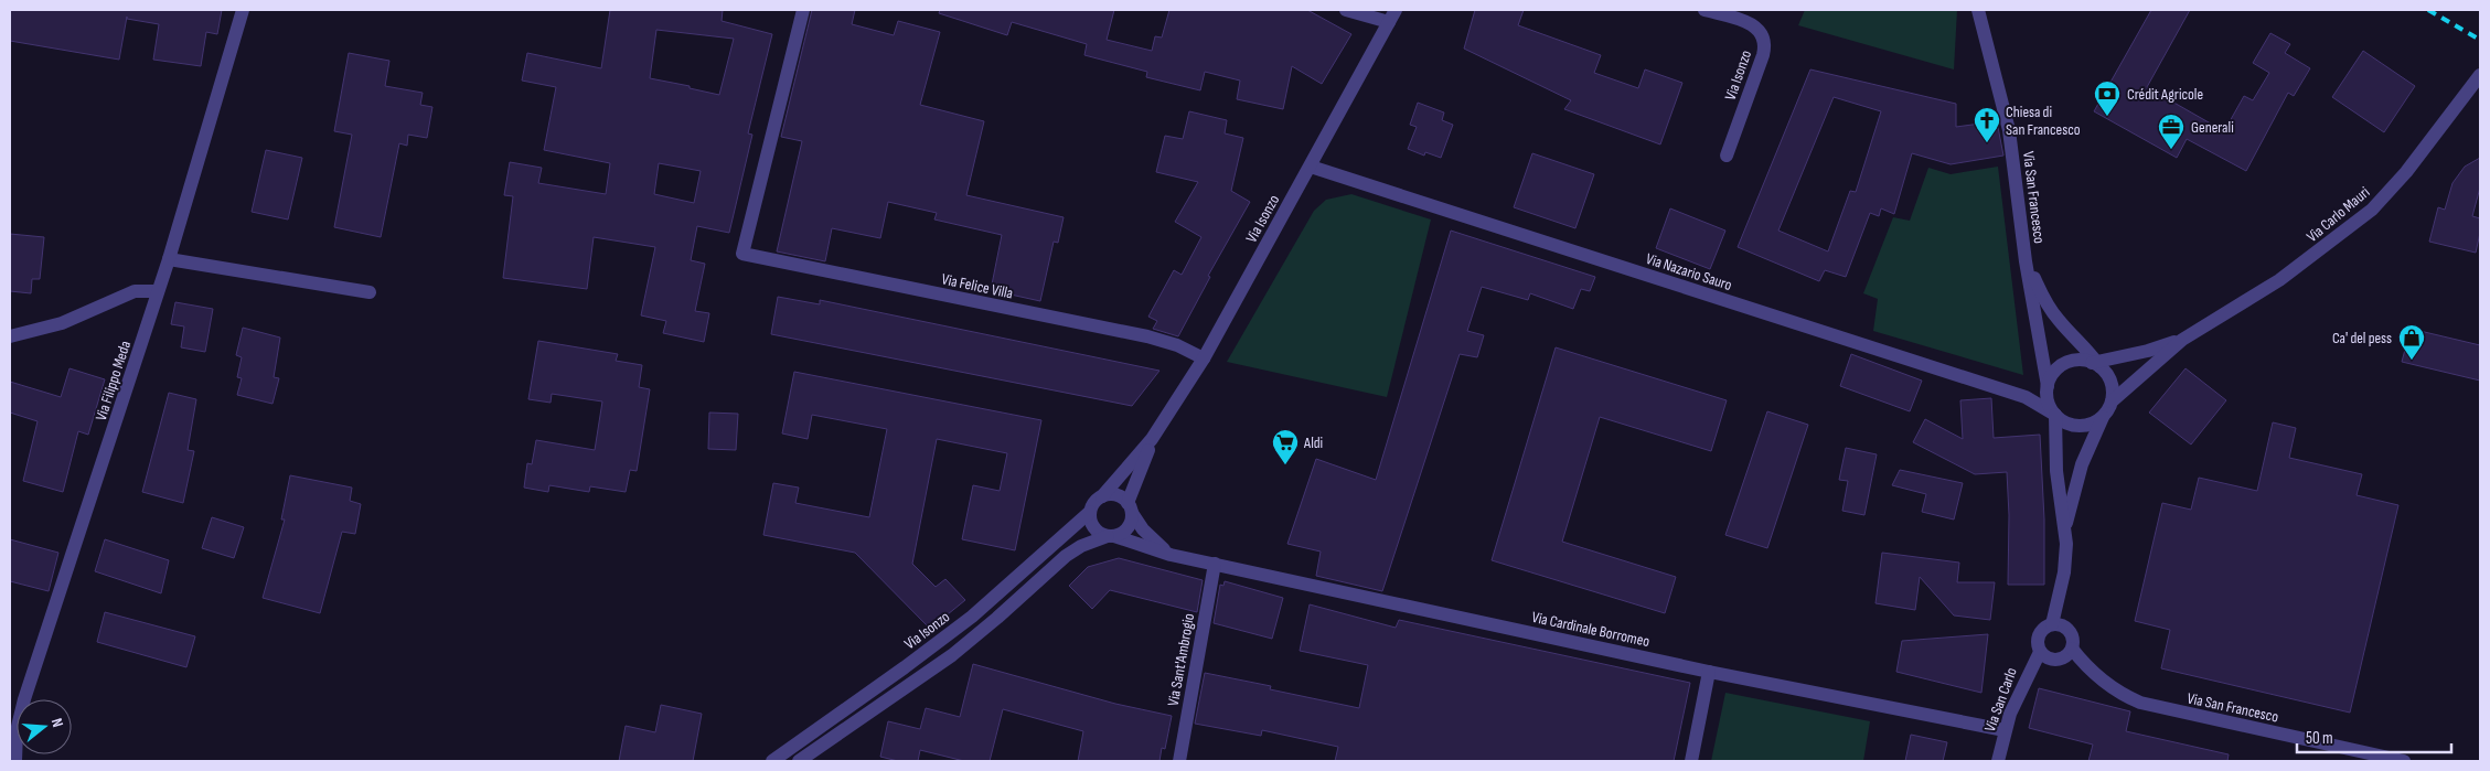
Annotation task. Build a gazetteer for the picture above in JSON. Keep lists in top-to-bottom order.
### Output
{
  "streets": {
    "street": [
      "Via Isonzo",
      "Via San Francesco",
      "Via Carlo Mauri",
      "Via Nazario Sauro",
      "Via Felice Villa",
      "Via Filippo Meda",
      "Via Cardinale Borromeo",
      "Via Sant'Ambrogio",
      "Via San Carlo"
    ]
  },
  "crossings": [
    ["Via Isonzo", "Via Nazario Sauro"],
    ["Via Isonzo", "Via Felice Villa"],
    ["Via Isonzo", "Via Cardinale Borromeo"],
    ["Via San Francesco", "Via Carlo Mauri"],
    ["Via San Francesco", "Via Nazario Sauro"],
    ["Via San Francesco", "Via San Carlo"],
    ["Via Carlo Mauri", "Via Nazario Sauro"],
    ["Via Cardinale Borromeo", "Via Sant'Ambrogio"],
    ["Via Cardinale Borromeo", "Via San Carlo"]
  ],
  "places": {
    "bank": ["Crédit Agricole"],
    "church": ["Chiesa di San Francesco"],
    "office": ["Generali"],
    "shop": ["Ca' del pess"],
    "supermarket": ["Aldi"]
  },
  "scale_bar": "50 m",
  "north": "right"
}
